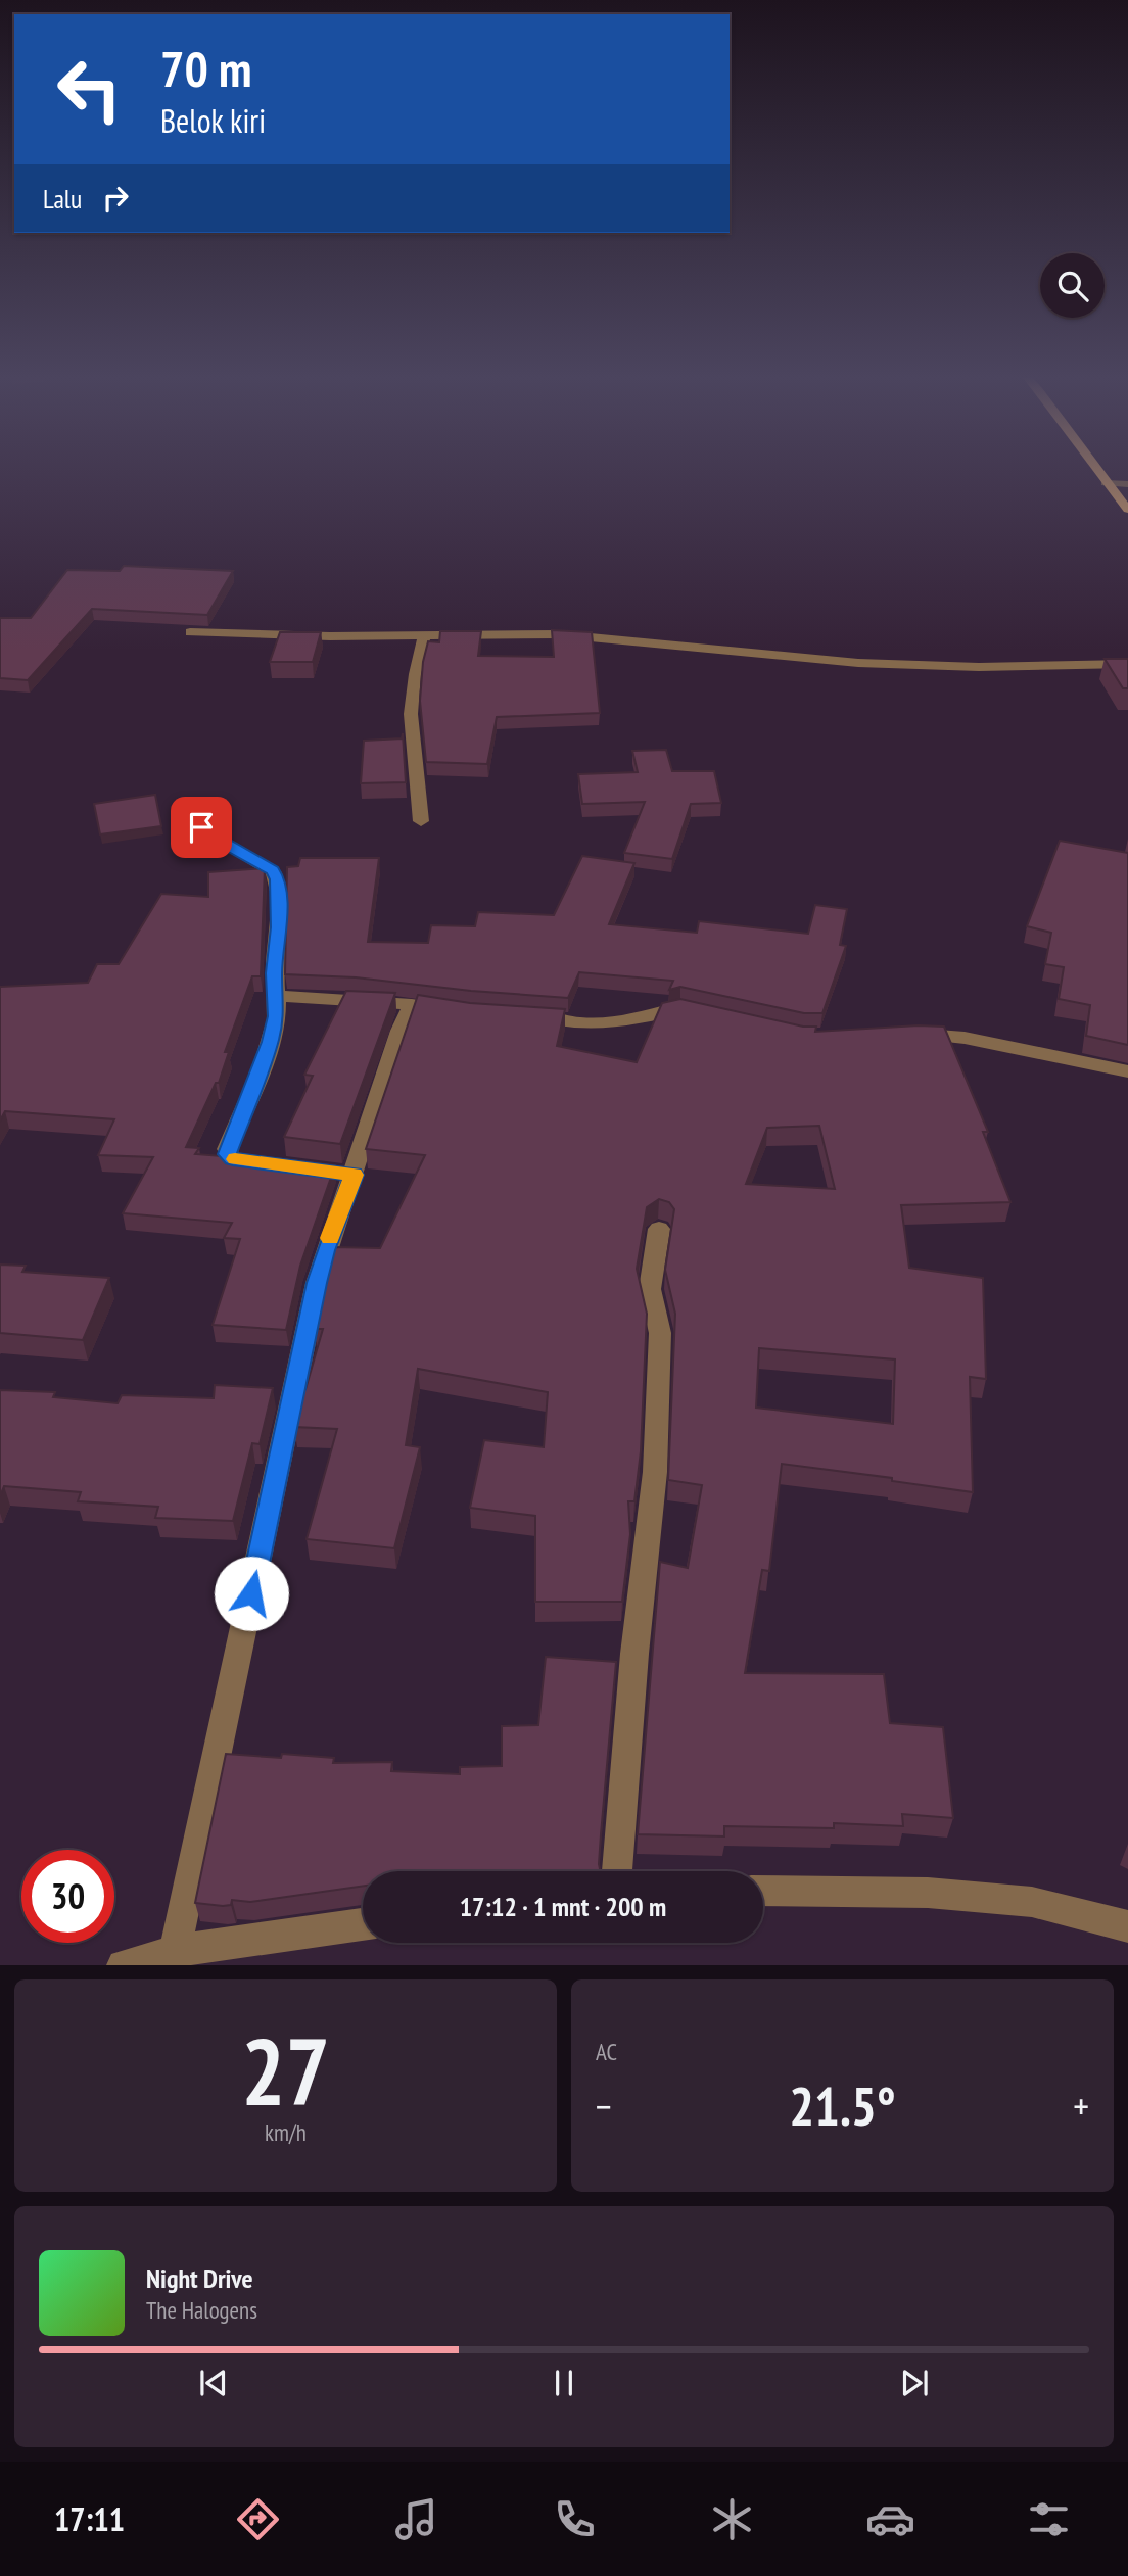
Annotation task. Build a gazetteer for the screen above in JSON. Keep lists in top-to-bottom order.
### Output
{
  "page": {
    "turn": ["70 m", "Belok kiri"],
    "then": "Lalu",
    "limit": "30",
    "trip": "17:12 · 1 mnt · 200 m",
    "tile": [
      ["27", "km/h"],
      "AC"
    ],
    "heat": ["−", "21.5°", "+"],
    "song": ["Night Drive", "The Halogens"],
    "tabs": "17:11"
  }
}
